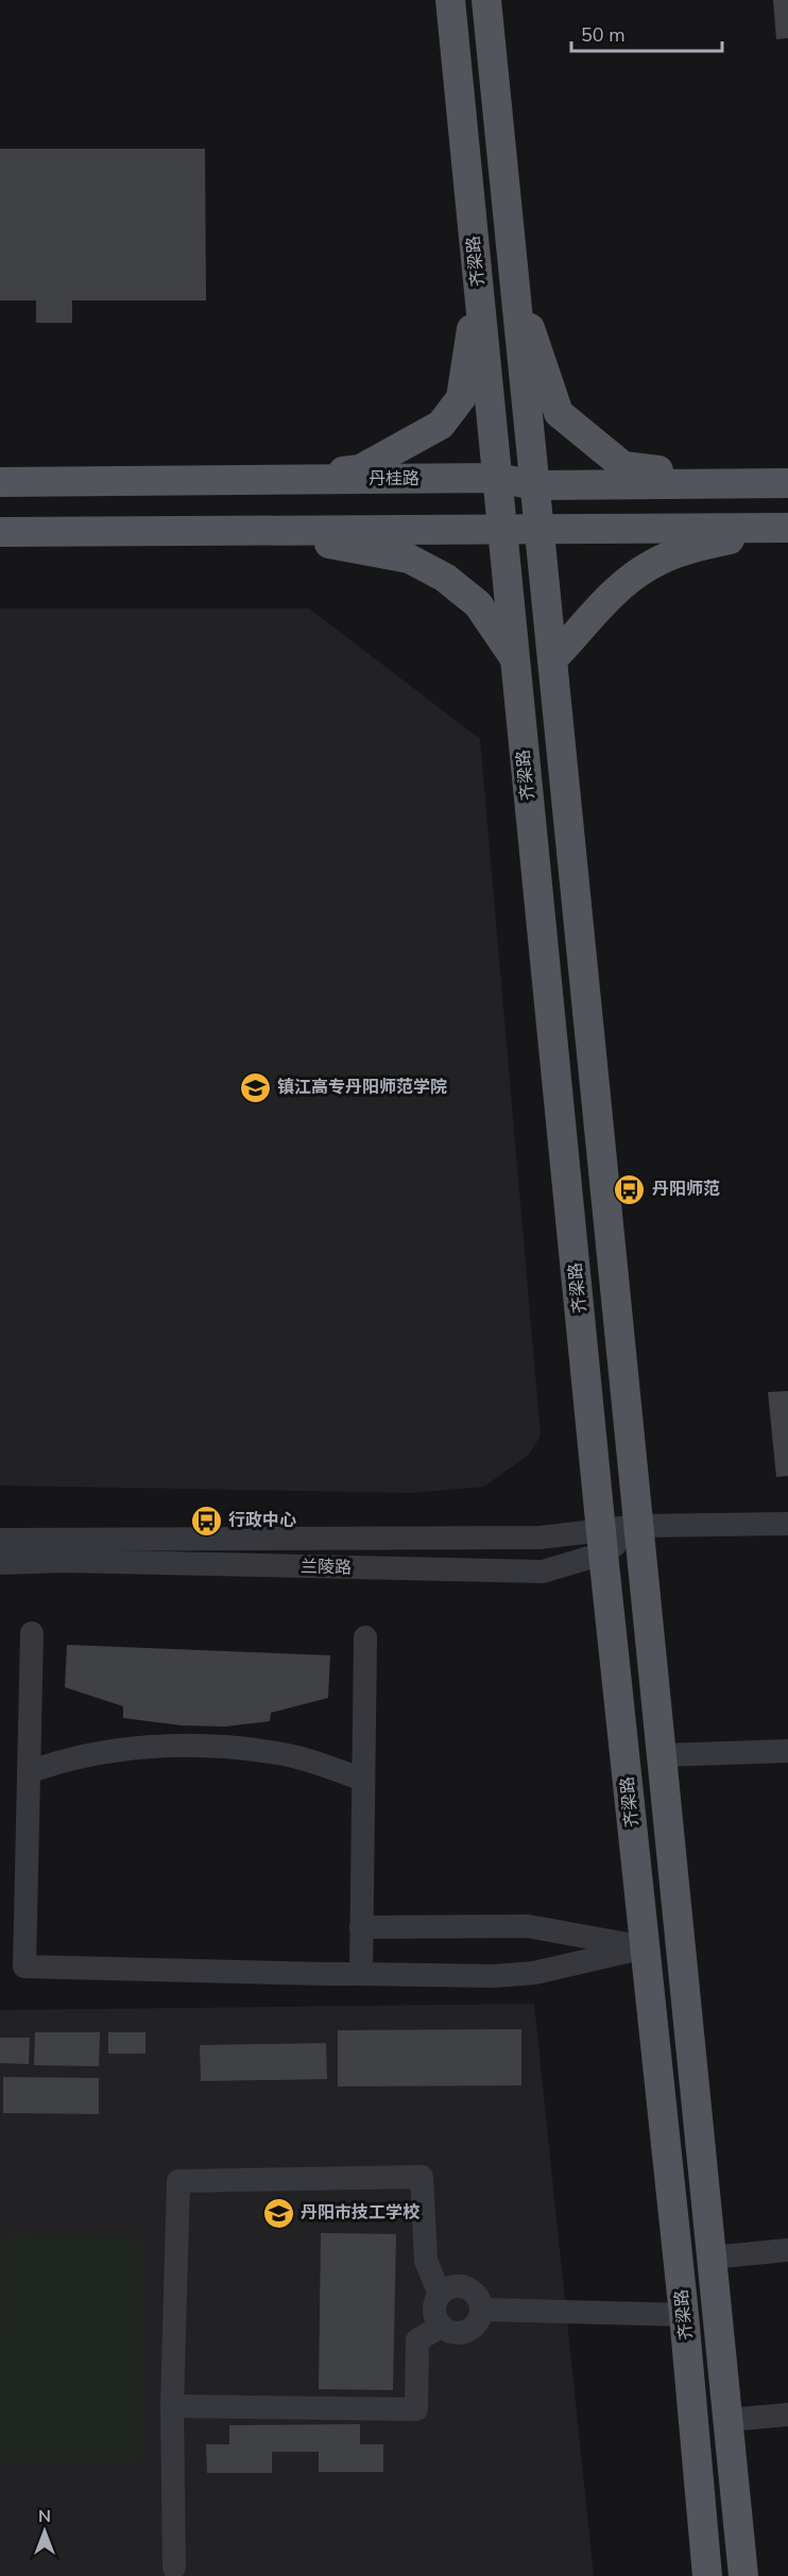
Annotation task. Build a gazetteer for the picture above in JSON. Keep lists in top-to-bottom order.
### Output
{
  "streets": {
    "main road": ["齐梁路", "丹桂路"],
    "street": ["兰陵路"]
  },
  "crossings": [
    ["齐梁路", "丹桂路"],
    ["齐梁路", "兰陵路"]
  ],
  "places": {
    "school or university": ["镇江高专丹阳师范学院", "丹阳市技工学校"],
    "bus stop": ["丹阳师范", "行政中心"]
  },
  "scale_bar": "50 m",
  "north": "top"
}
